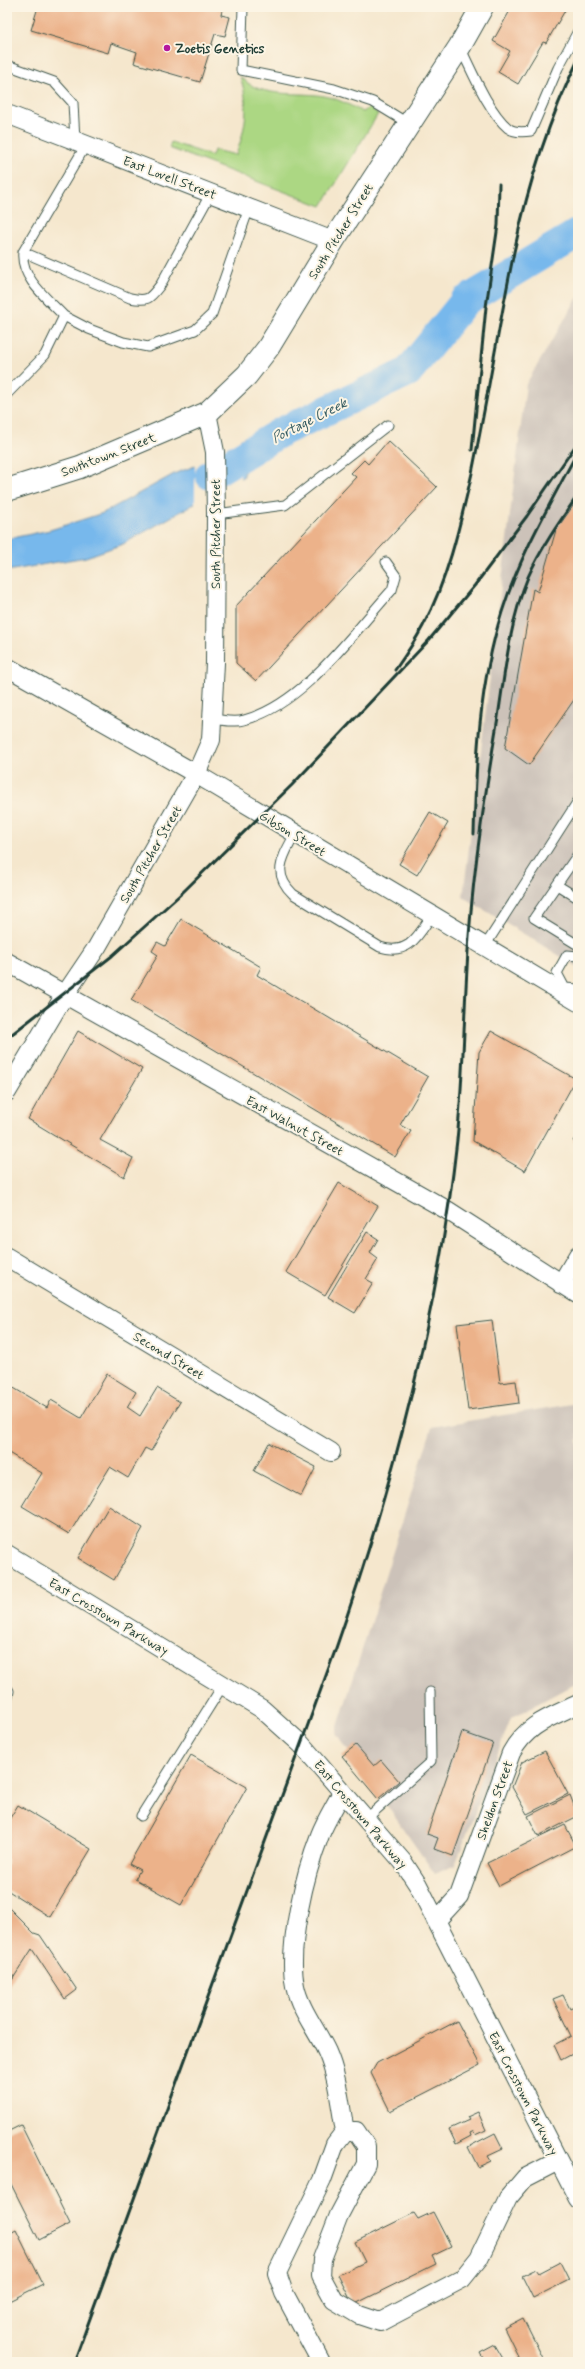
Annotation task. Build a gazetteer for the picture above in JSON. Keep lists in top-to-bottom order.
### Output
{
  "streets": {
    "main road": ["South Pitcher Street", "Southtown Street"],
    "street": [
      "East Lovell Street",
      "Gibson Street",
      "East Walnut Street",
      "Second Street",
      "East Crosstown Parkway",
      "Sheldon Street"
    ]
  },
  "crossings": [
    ["East Lovell Street", "South Pitcher Street"],
    ["South Pitcher Street", "Southtown Street"],
    ["South Pitcher Street", "Gibson Street"],
    ["South Pitcher Street", "East Walnut Street"],
    ["East Crosstown Parkway", "Sheldon Street"]
  ],
  "water": ["Portage Creek"],
  "places": ["Zoetis Genetics"]
}
